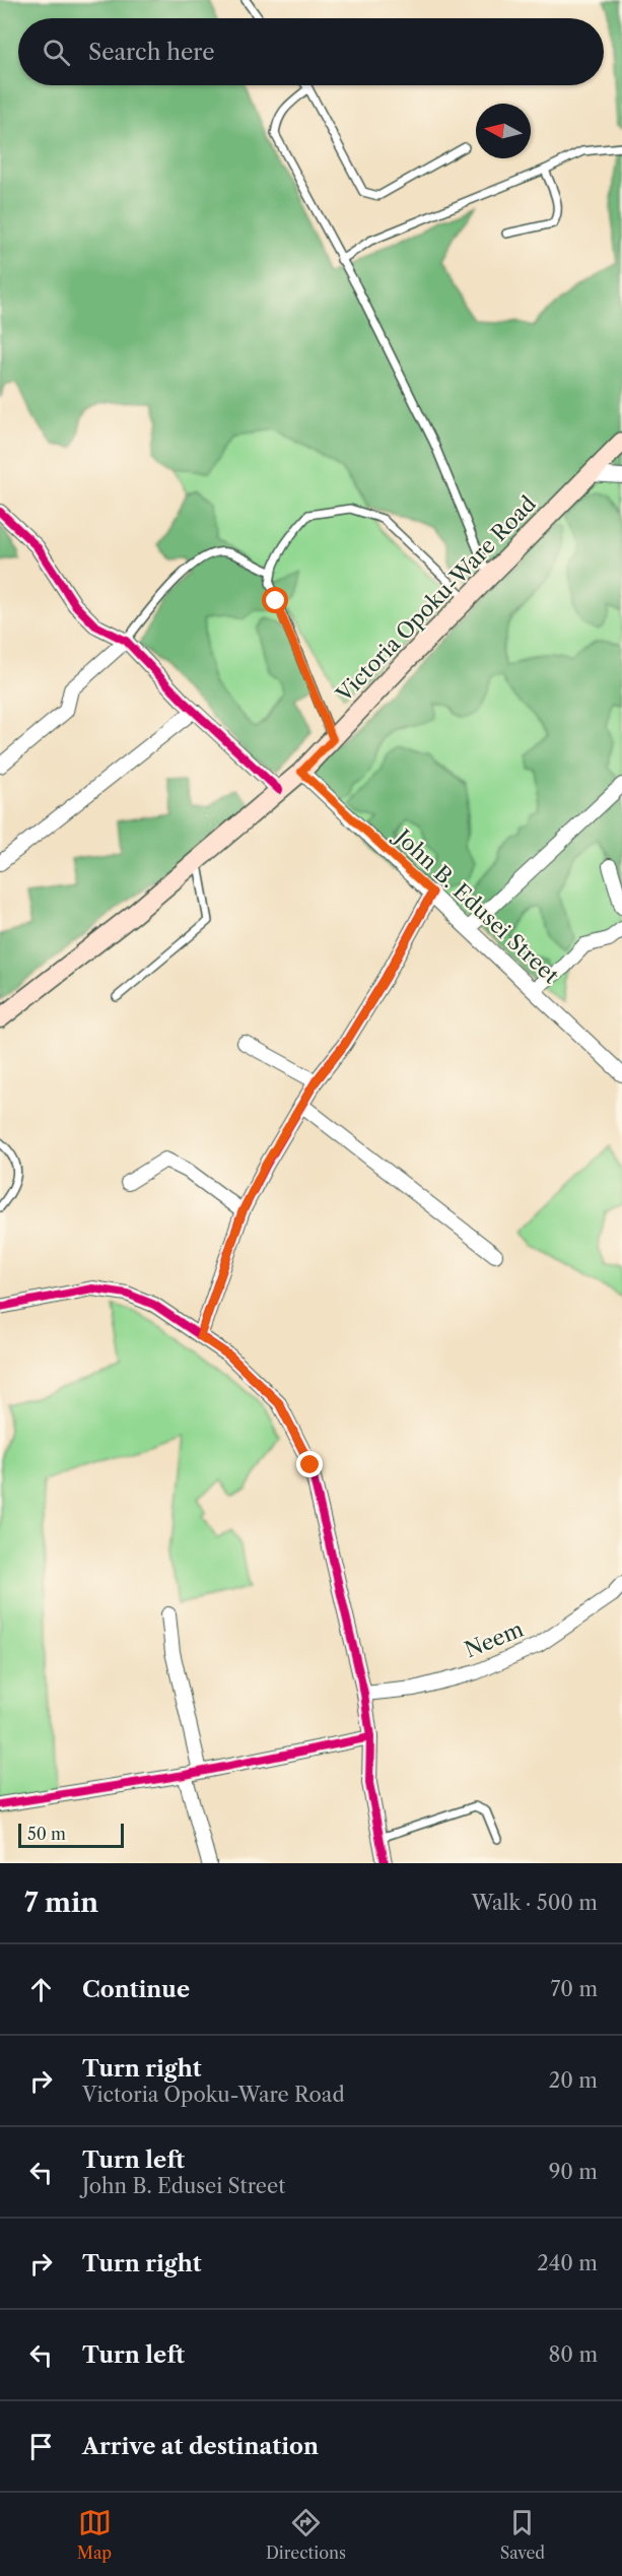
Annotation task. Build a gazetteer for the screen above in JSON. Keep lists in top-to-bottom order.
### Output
{
  "streets": {
    "main road": ["Victoria Opoku-Ware Road"],
    "street": ["John B. Edusei Street", "Neem"]
  },
  "crossings": [
    ["Victoria Opoku-Ware Road", "John B. Edusei Street"]
  ],
  "scale_bar": "50 m",
  "north": "left",
  "page": {
    "search": "Search here",
    "scale": "50 m",
    "heading": ["7 min", "Walk · 500 m"],
    "list": [
      ["Continue", "70 m"],
      ["Turn right", "Victoria Opoku-Ware Road", "20 m"],
      ["Turn left", "John B. Edusei Street", "90 m"],
      ["Turn right", "240 m"],
      ["Turn left", "80 m"],
      "Arrive at destination"
    ],
    "nav": ["Map", "Directions", "Saved"]
  }
}
